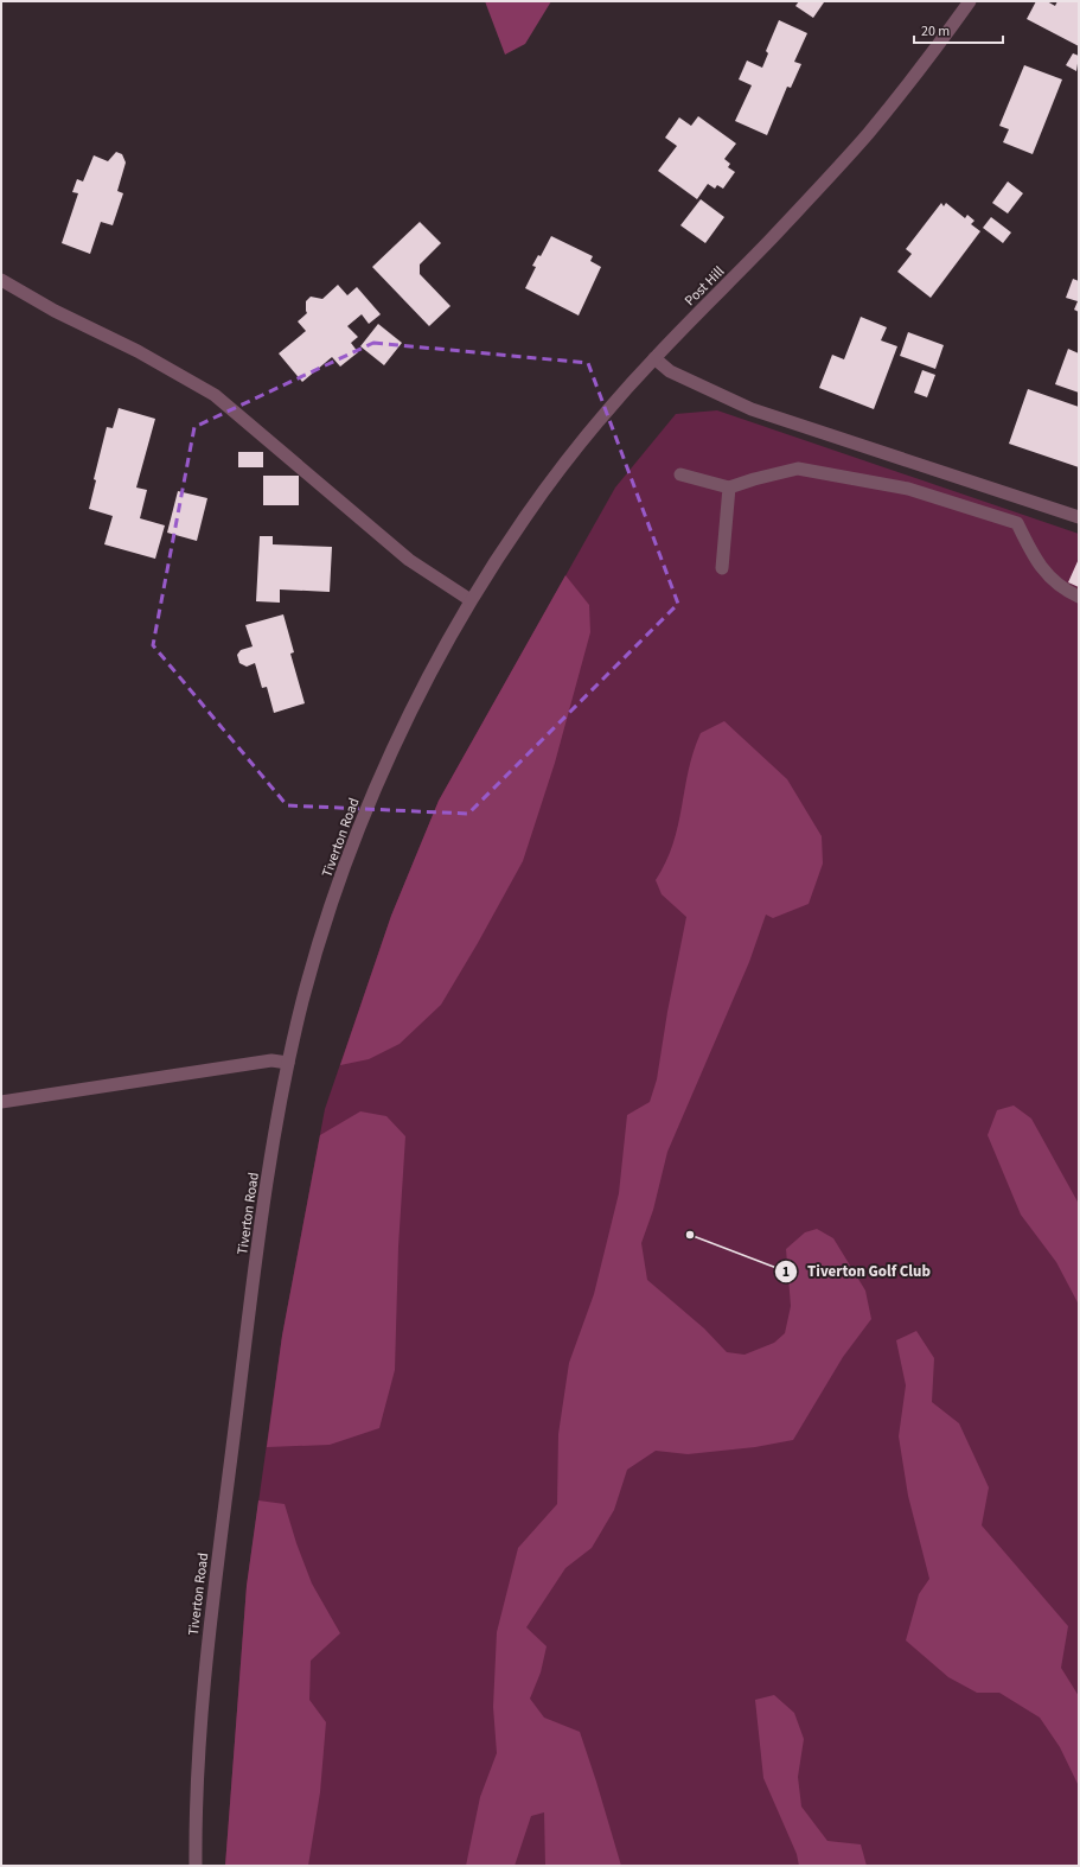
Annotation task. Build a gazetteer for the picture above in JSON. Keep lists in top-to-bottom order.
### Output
{
  "streets": {
    "street": ["Post Hill", "Tiverton Road"]
  },
  "crossings": [
    ["Post Hill", "Tiverton Road"]
  ],
  "places": ["Tiverton Golf Club"],
  "scale_bar": "20 m"
}
